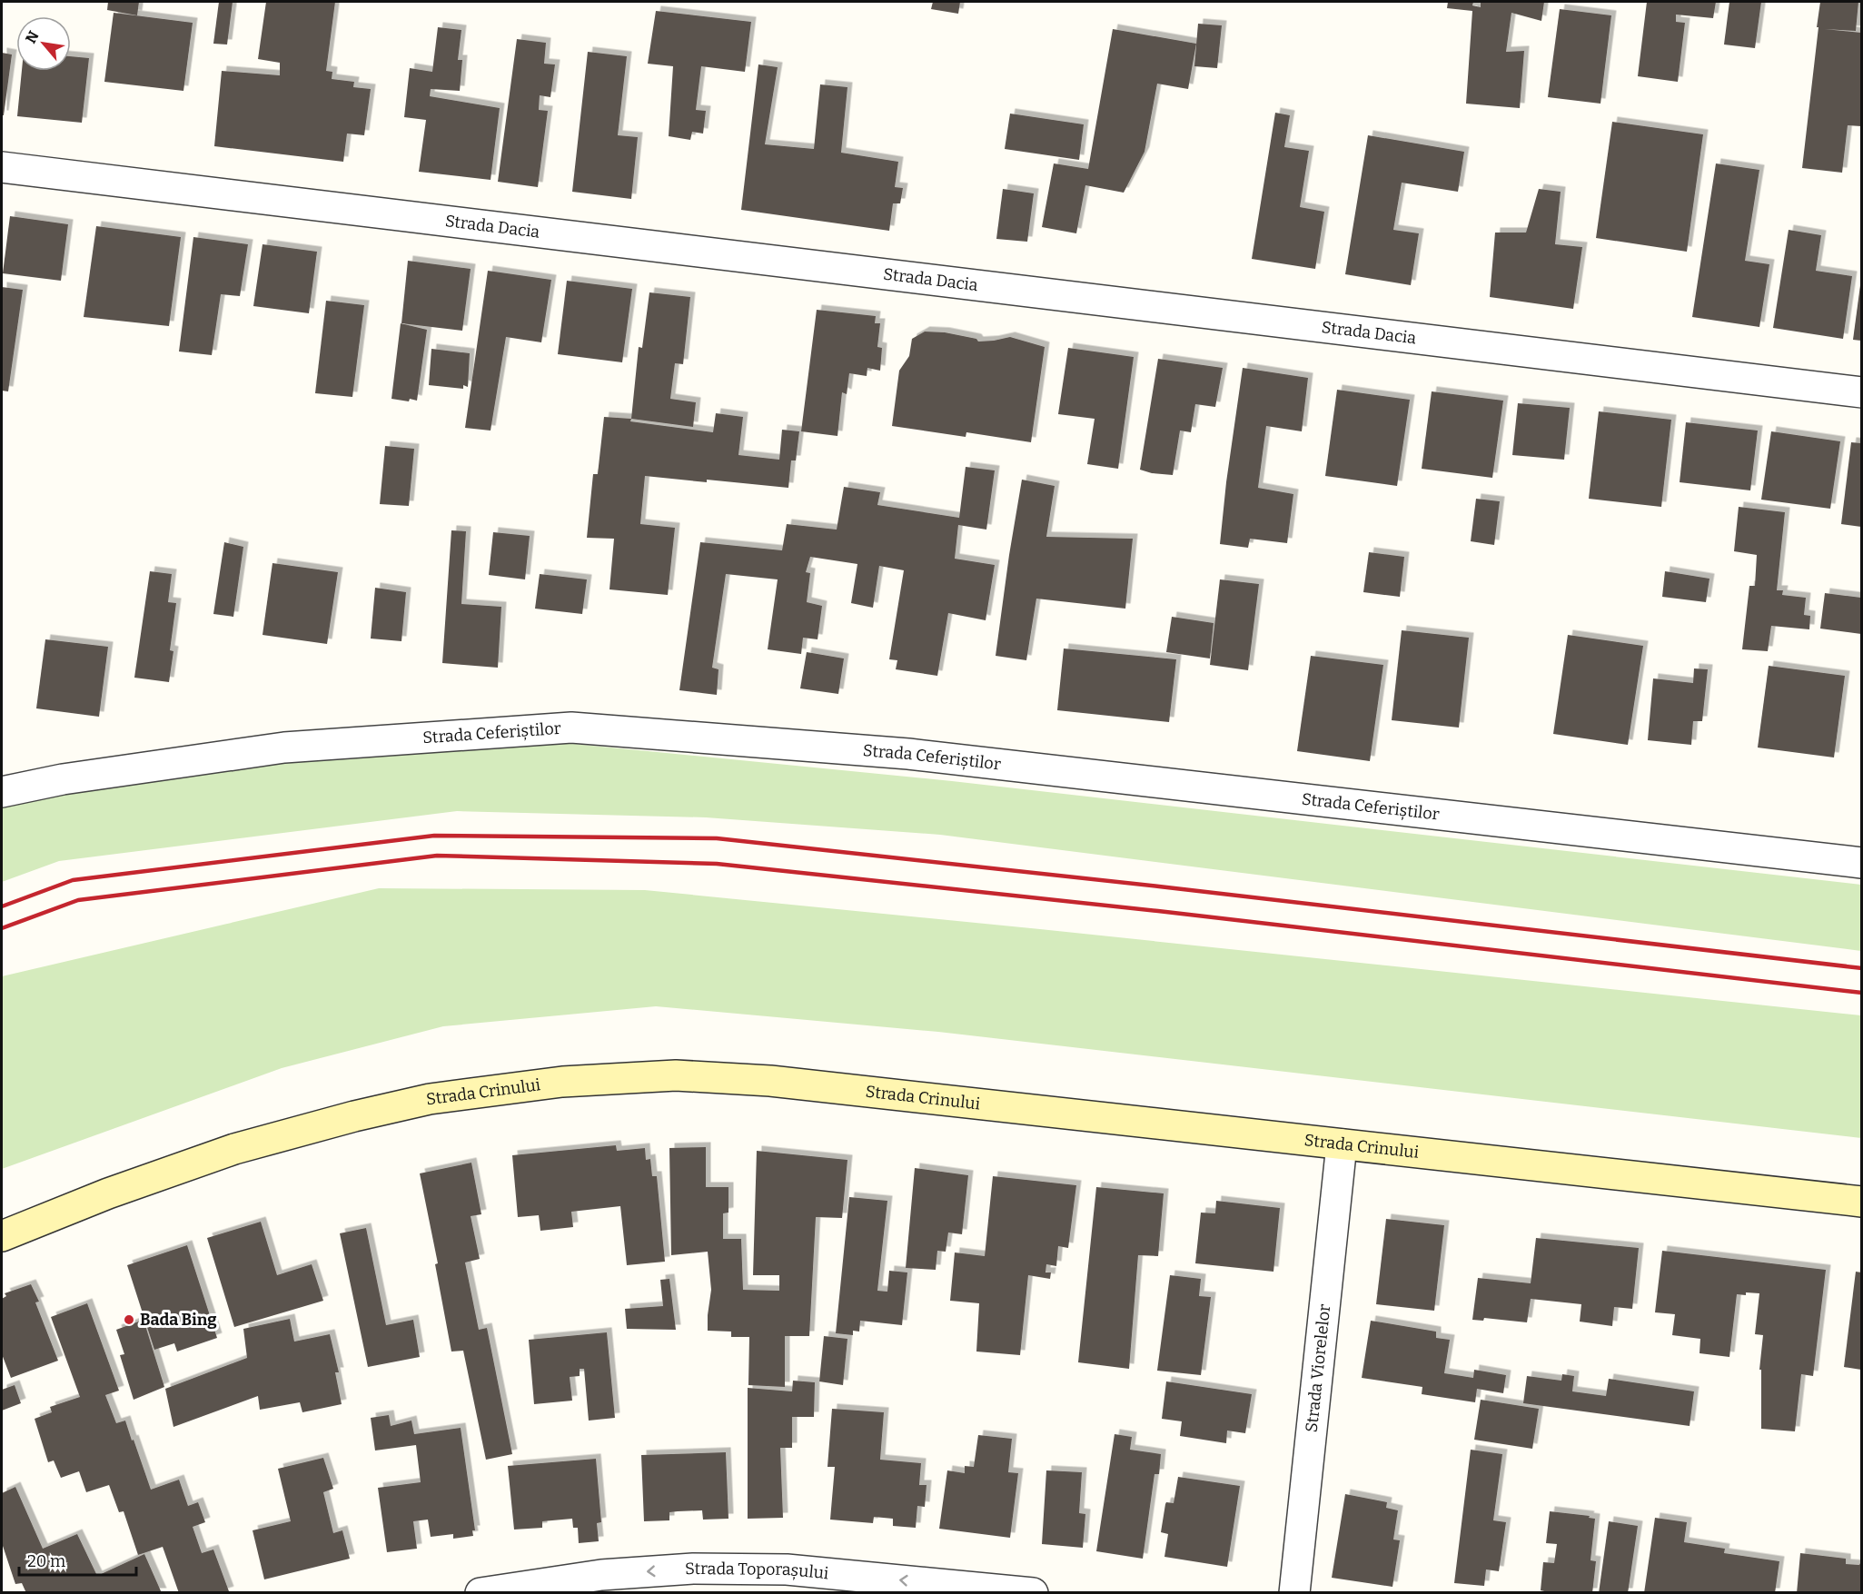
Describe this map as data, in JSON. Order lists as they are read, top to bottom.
{
  "streets": {
    "street": [
      "Strada Dacia",
      "Strada Ceferiștilor",
      "Strada Crinului",
      "Strada Viorelelor",
      "Strada Toporașului"
    ]
  },
  "crossings": [
    ["Strada Crinului", "Strada Viorelelor"]
  ],
  "one_way": ["Strada Toporașului"],
  "places": ["Bada Bing"],
  "scale_bar": "20 m",
  "north": "top left"
}
